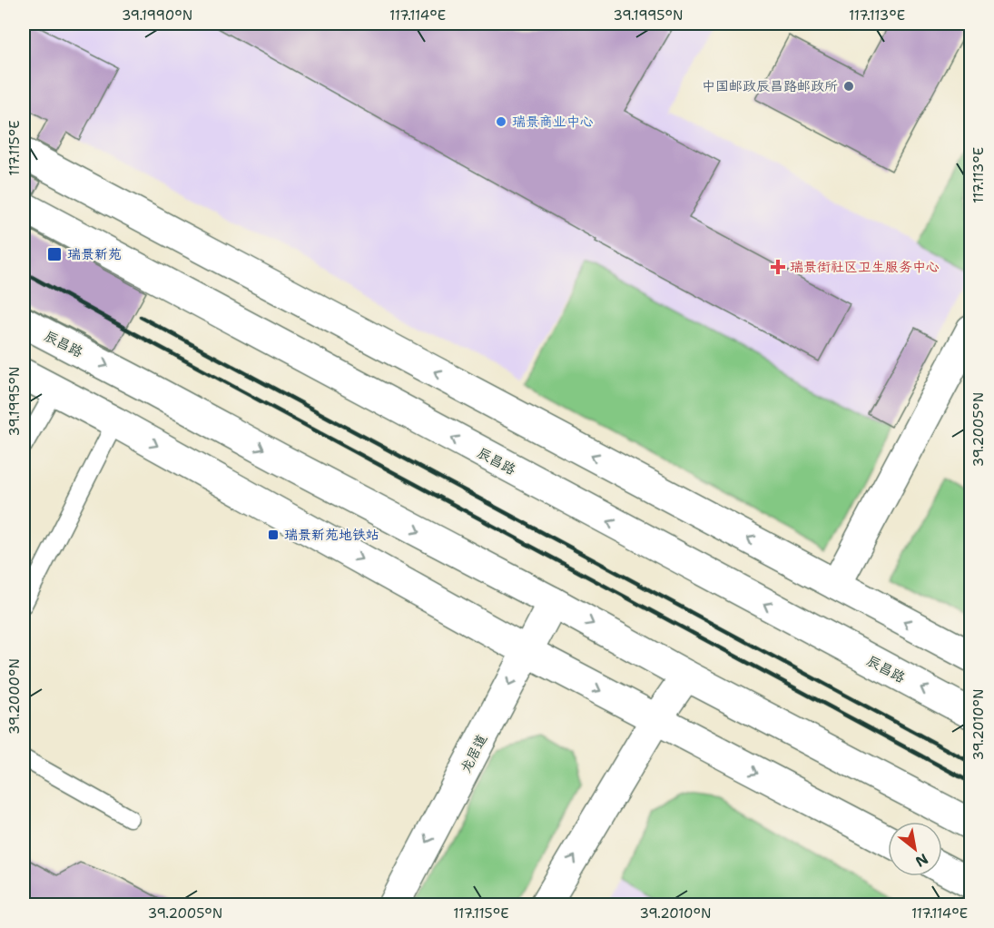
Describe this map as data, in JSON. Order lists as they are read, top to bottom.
{
  "streets": {
    "main road": ["辰昌路", "龙居道"]
  },
  "crossings": [
    ["辰昌路", "龙居道"]
  ],
  "places": {
    "other": ["中国邮政辰昌路邮政所", "瑞景商业中心"],
    "transit": ["瑞景新苑", "瑞景新苑地铁站"],
    "health": ["瑞景街社区卫生服务中心"]
  },
  "north": "bottom right",
  "coordinates": [
    "39.1990°N",
    "117.114°E",
    "39.1995°N",
    "117.113°E",
    "117.115°E",
    "39.2005°N",
    "39.2000°N",
    "39.2010°N"
  ]
}
